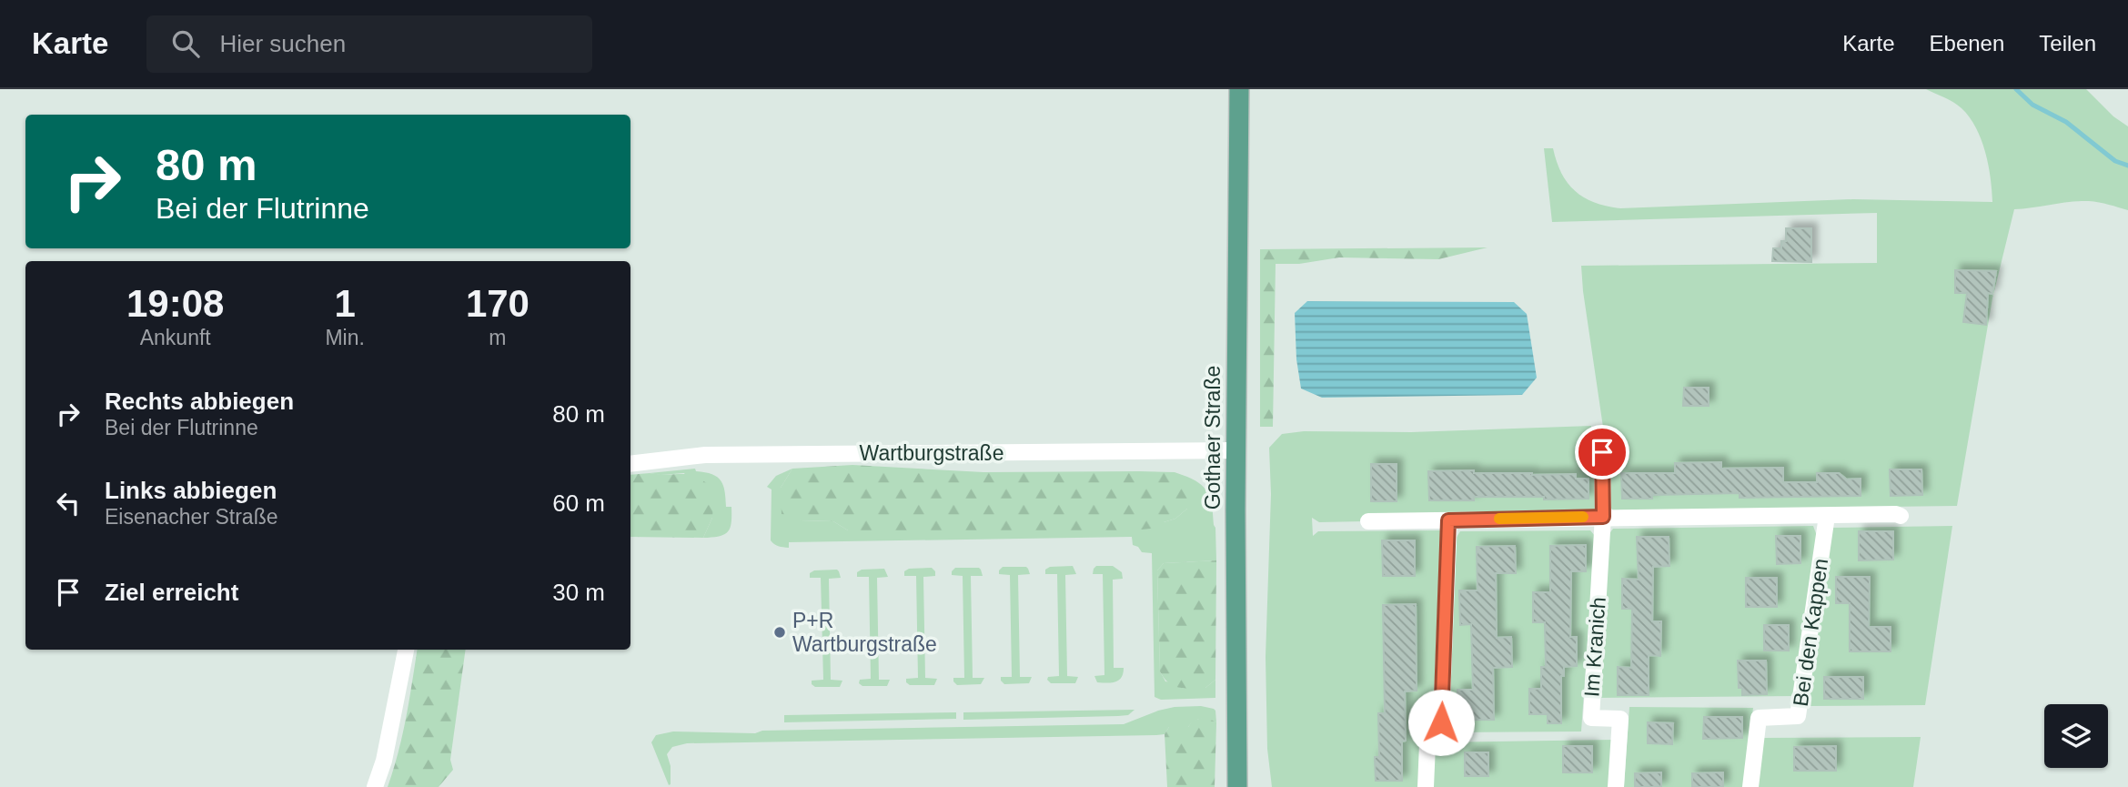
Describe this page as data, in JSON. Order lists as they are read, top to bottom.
{
  "streets": {
    "main road": ["Gothaer Straße"],
    "street": ["Wartburgstraße", "Bei den Kappen", "Im Kranich"]
  },
  "crossings": [
    ["Gothaer Straße", "Wartburgstraße"]
  ],
  "places": ["P+R Wartburgstraße"],
  "page": {
    "header": "Karte",
    "search": "Hier suchen",
    "nav": ["Karte", "Ebenen", "Teilen"],
    "turn": ["80 m", "Bei der Flutrinne"],
    "eta": [
      "19:08",
      "Ankunft",
      "1",
      "Min.",
      "170",
      "m"
    ],
    "list": [
      {
        "name": "Rechts abbiegen",
        "note": "Bei der Flutrinne",
        "value": "80 m"
      },
      {
        "name": "Links abbiegen",
        "note": "Eisenacher Straße",
        "value": "60 m"
      },
      {
        "name": "Ziel erreicht",
        "value": "30 m"
      }
    ]
  }
}
